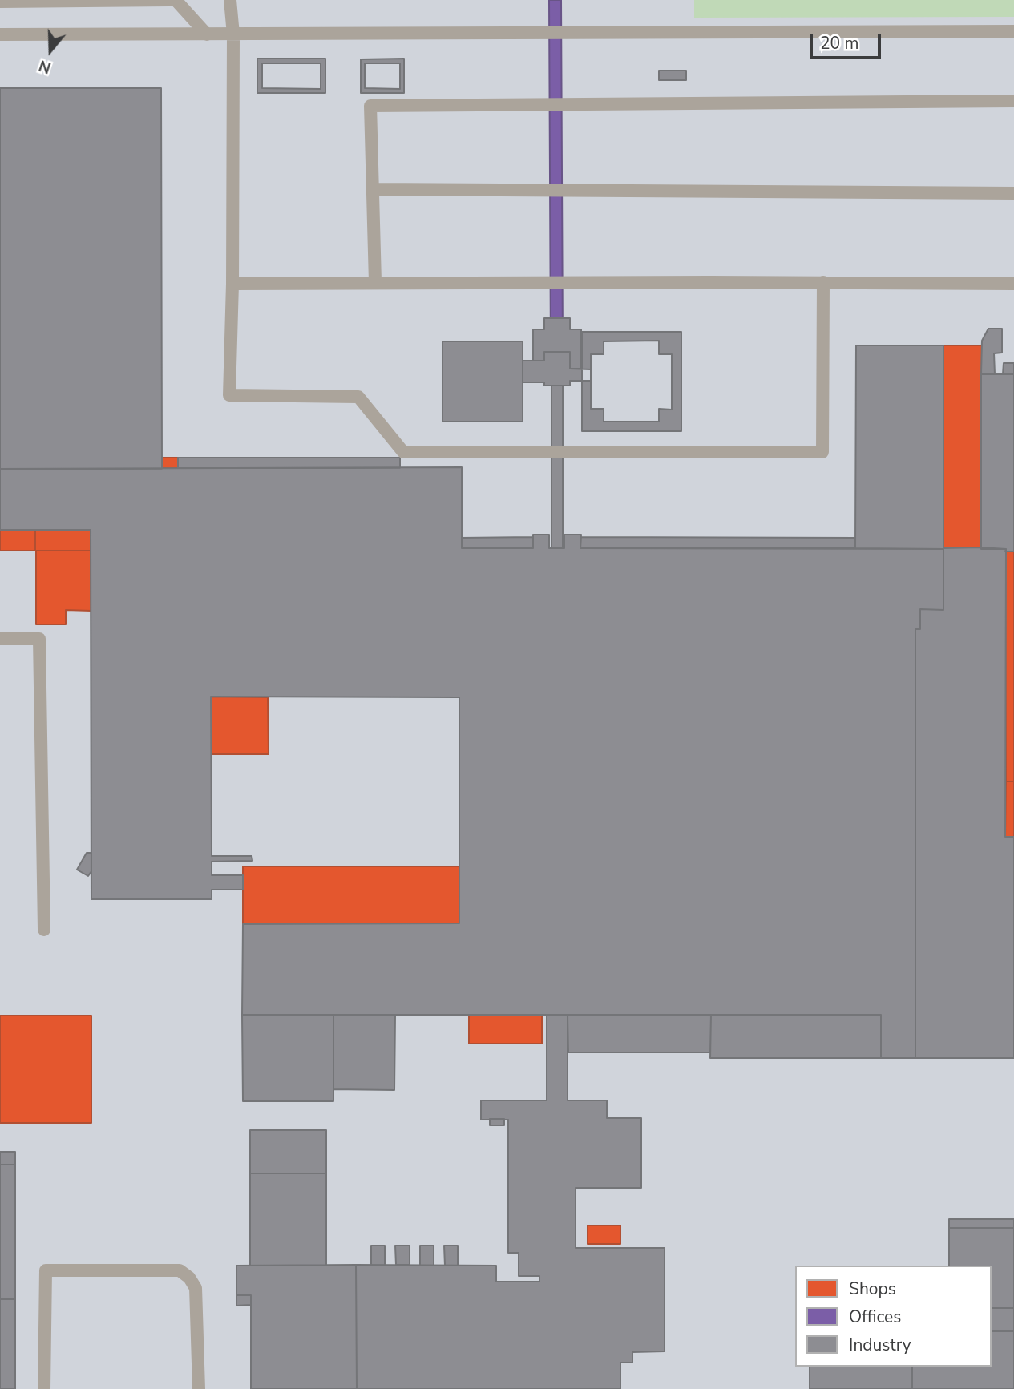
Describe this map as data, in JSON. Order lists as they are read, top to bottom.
{
  "legend": ["Shops", "Offices", "Industry"],
  "scale_bar": "20 m",
  "north": "bottom"
}
